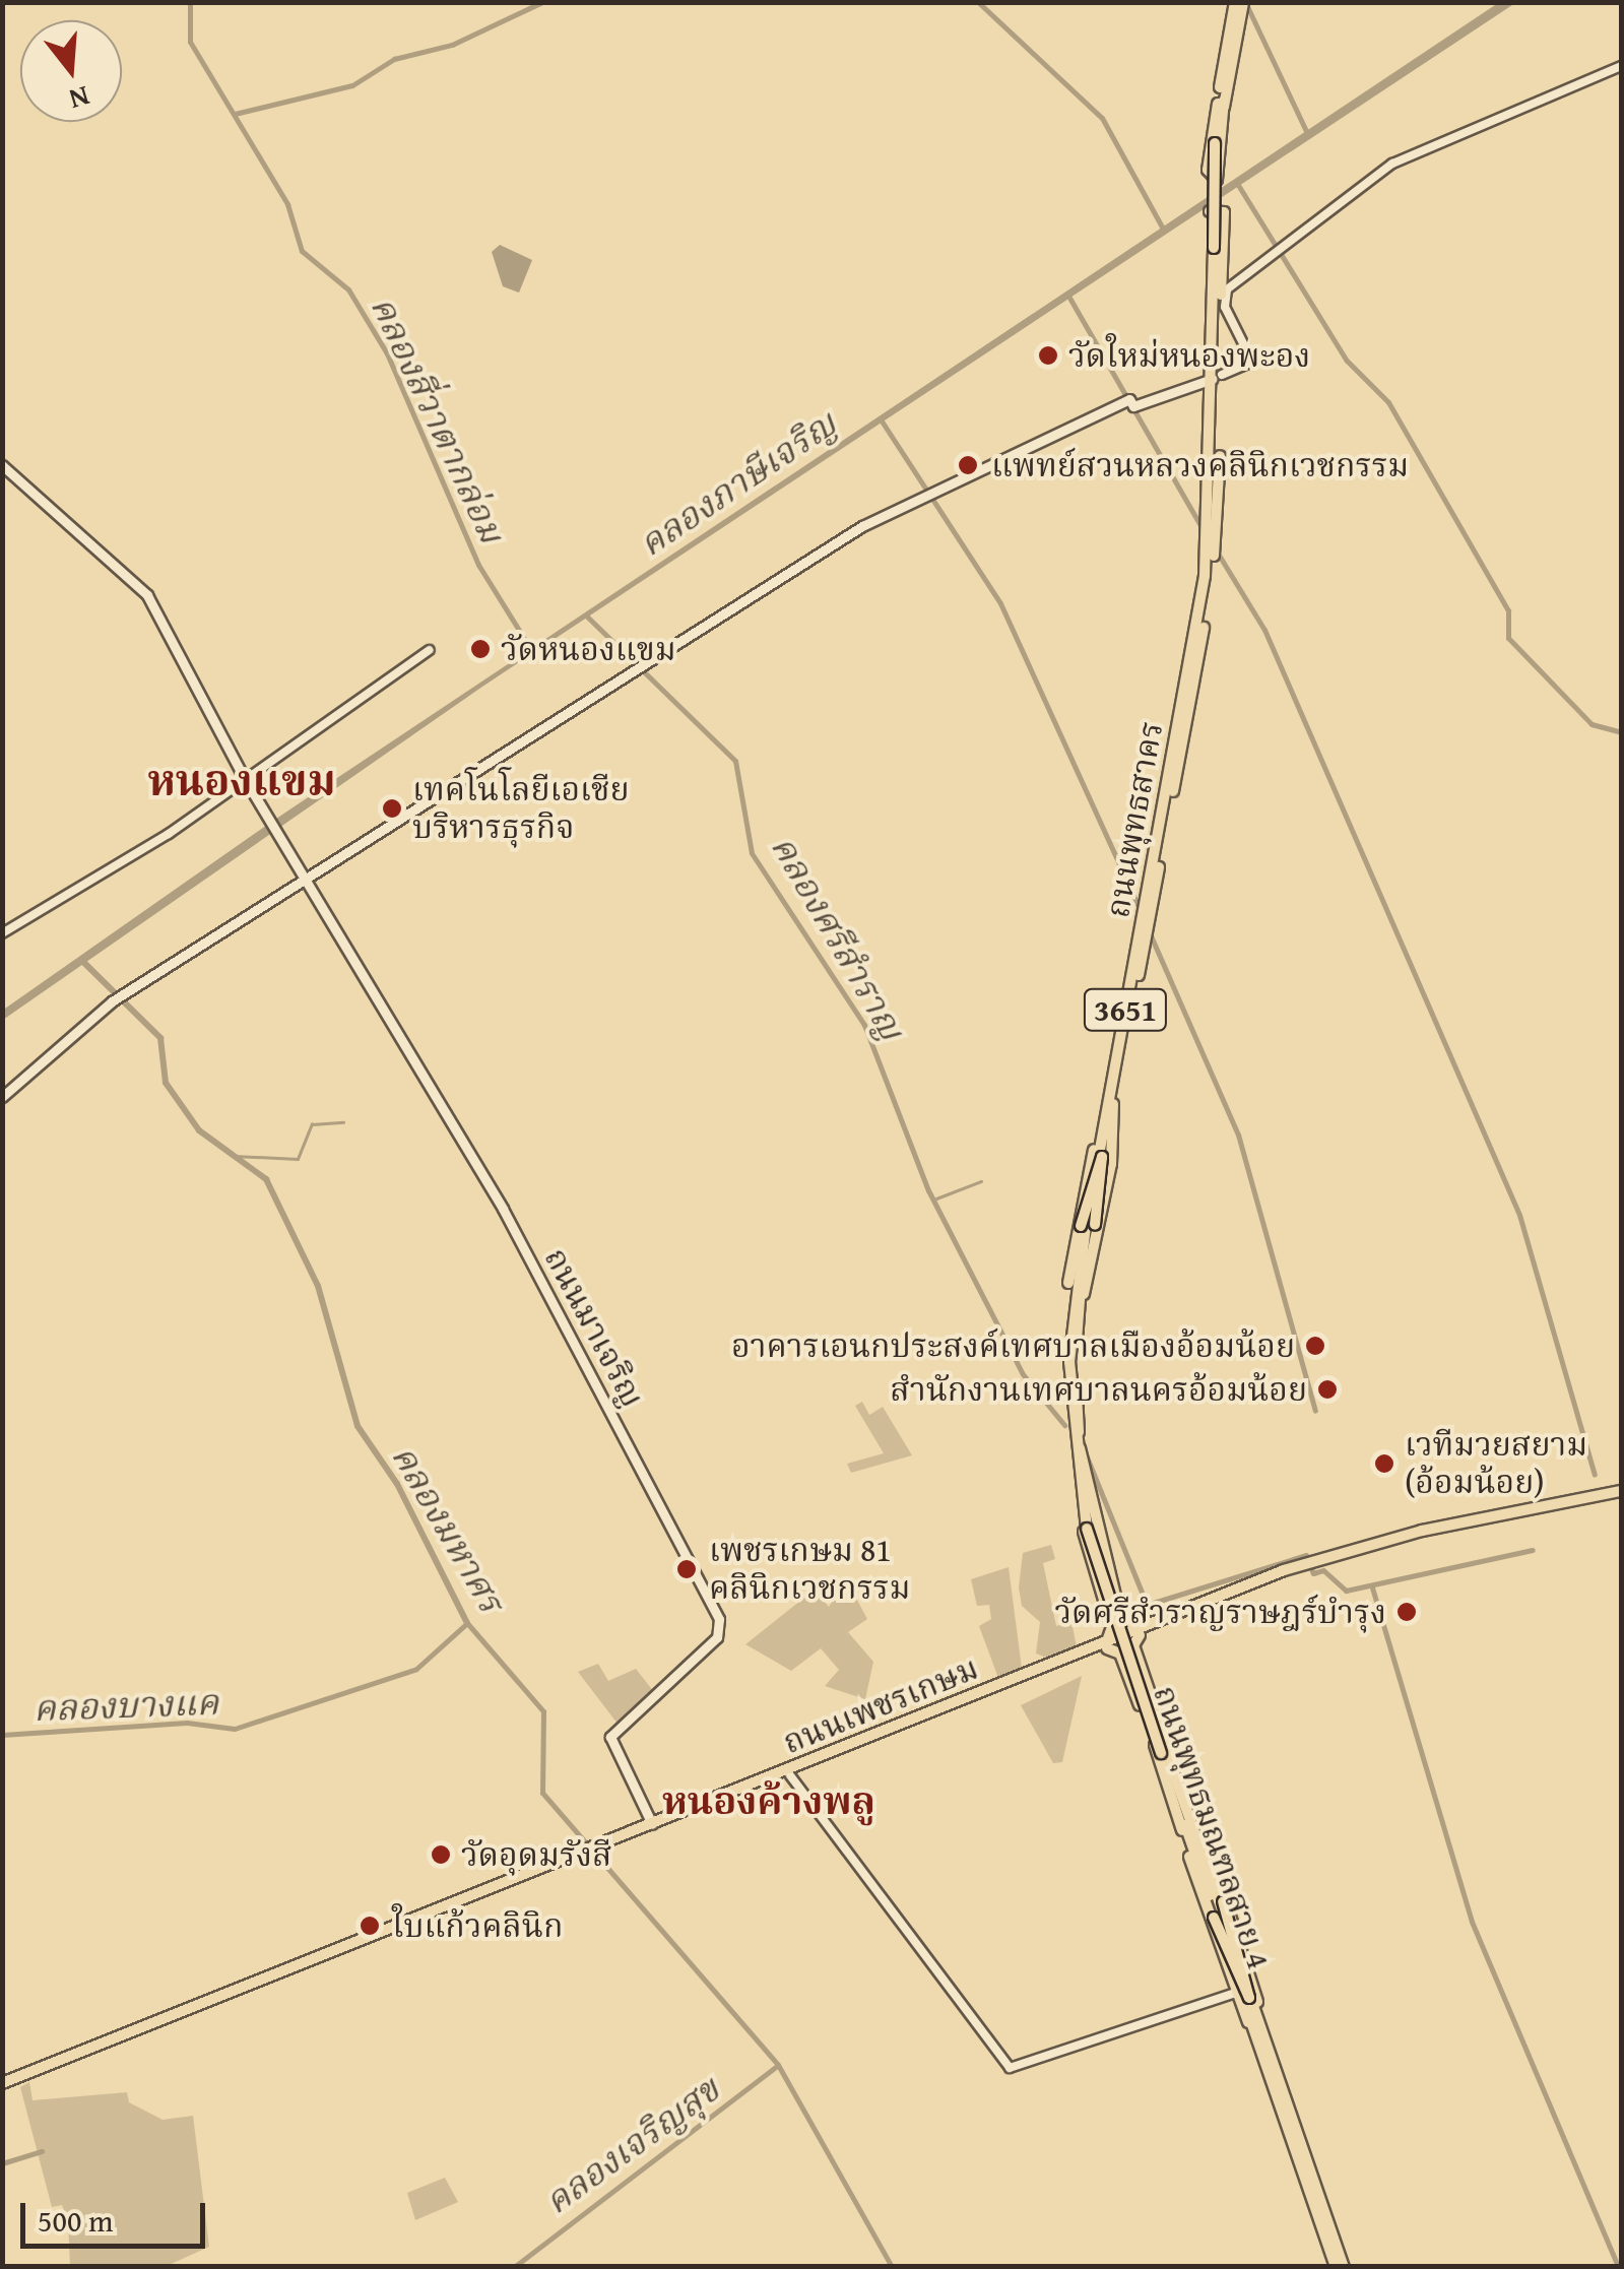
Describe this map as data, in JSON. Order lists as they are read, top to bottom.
{
  "streets": {
    "main road": [
      "ถนนพุทธสาคร",
      "3651",
      "ถนนมาเจริญ",
      "ถนนเพชรเกษม",
      "ถนนพุทธมณฑลสาย 4"
    ]
  },
  "crossings": [
    ["ถนนพุทธสาคร", "ถนนพุทธมณฑลสาย 4"],
    ["ถนนมาเจริญ", "ถนนเพชรเกษม"],
    ["ถนนเพชรเกษม", "ถนนพุทธมณฑลสาย 4"]
  ],
  "districts": ["หนองแขม", "หนองค้างพลู"],
  "water": [
    "คลองสี่วาตากล่อม",
    "คลองภาษีเจริญ",
    "คลองศรีสำราญ",
    "คลองมหาศร",
    "คลองบางแค",
    "คลองเจริญสุข"
  ],
  "places": [
    "วัดใหม่หนองพะอง",
    "แพทย์สวนหลวงคลินิกเวชกรรม",
    "วัดหนองแขม",
    "เทคโนโลยีเอเชีย บริหารธุรกิจ",
    "อาคารเอนกประสงค์เทศบาลเมืองอ้อมน้อย",
    "สำนักงานเทศบาลนครอ้อมน้อย",
    "เวทีมวยสยาม (อ้อมน้อย)",
    "เพชรเกษม 81 คลินิกเวชกรรม",
    "วัดศรีสําราญราษฎร์บํารุง",
    "วัดอุดมรังสี",
    "ใบแก้วคลินิก"
  ],
  "scale_bar": "500 m",
  "north": "bottom"
}
